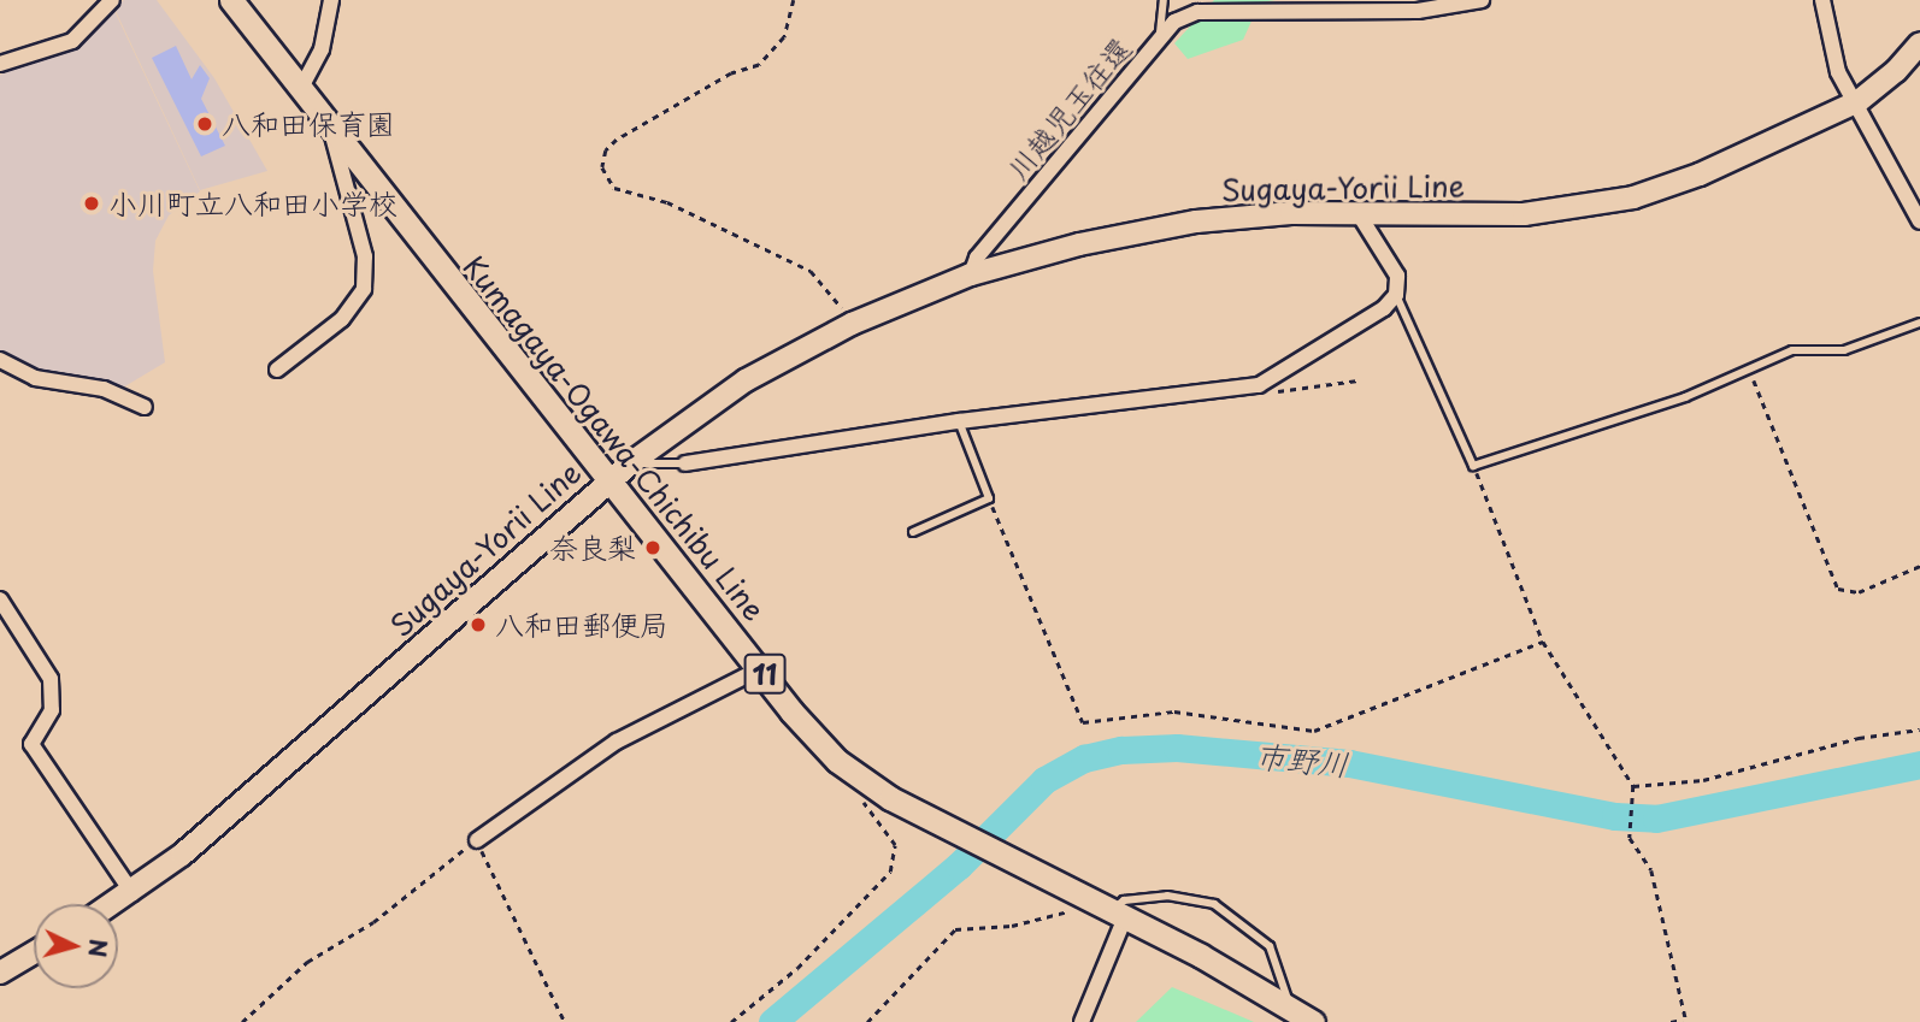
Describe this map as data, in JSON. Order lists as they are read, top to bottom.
{
  "streets": {
    "main road": ["Sugaya-Yorii Line", "Kumagaya-Ogawa-Chichibu Line", "11"],
    "street": ["川越児玉往還"]
  },
  "crossings": [
    ["川越児玉往還", "Sugaya-Yorii Line"],
    ["Sugaya-Yorii Line", "Kumagaya-Ogawa-Chichibu Line"]
  ],
  "water": ["市野川"],
  "places": [
    "八和田保育園",
    "小川町立八和田小学校",
    "奈良梨",
    "八和田郵便局"
  ],
  "north": "right"
}
